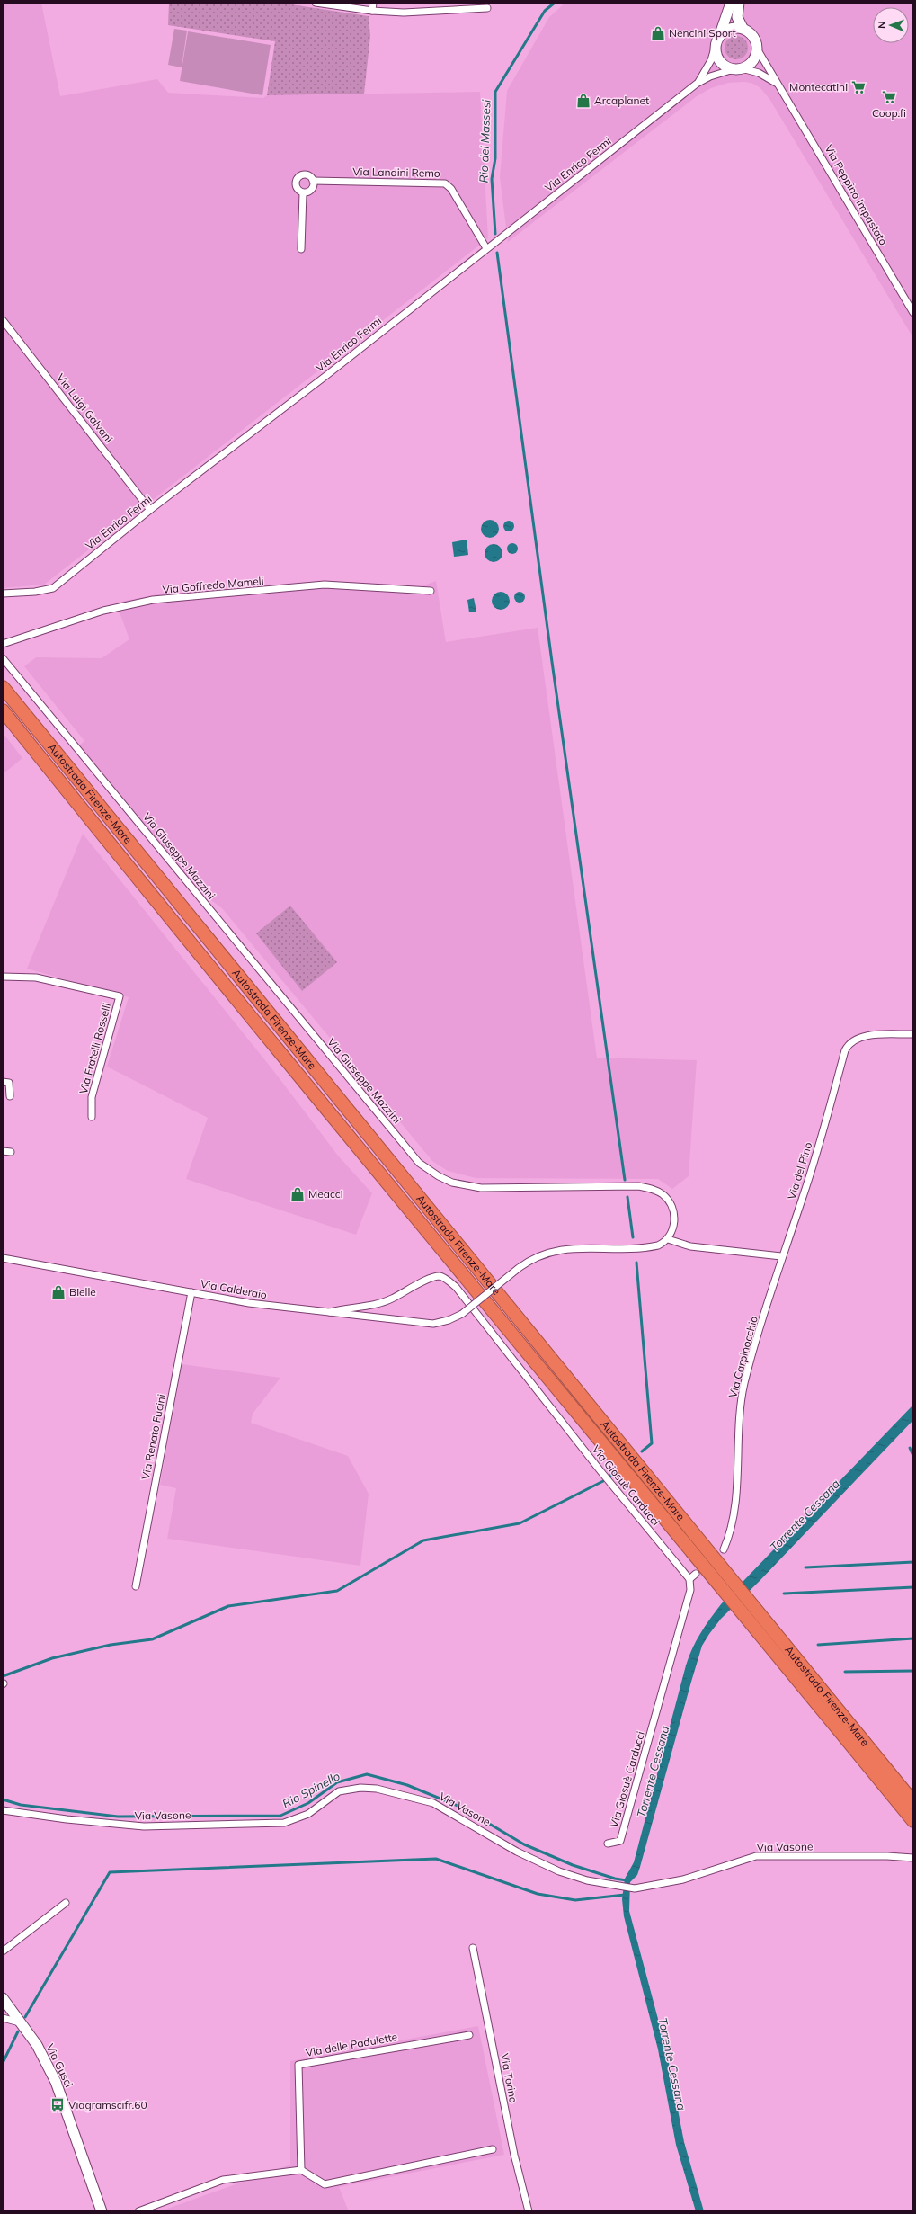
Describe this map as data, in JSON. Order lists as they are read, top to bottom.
{
  "streets": {
    "highway": ["Autostrada Firenze-Mare"],
    "street": [
      "Via Enrico Fermi",
      "Via Landini Remo",
      "Via Peppino Impastato",
      "Via Luigi Galvani",
      "Via Goffredo Mameli",
      "Via Giuseppe Mazzini",
      "Via Fratelli Rosselli",
      "Via del Pino",
      "Via Calderaio",
      "Via Carpinocchio",
      "Via Renato Fucini",
      "Via Giosuè Carducci",
      "Via Vasone",
      "Via delle Padulette",
      "Via Gusci",
      "Via Torino"
    ]
  },
  "crossings": [
    ["Via Enrico Fermi", "Via Landini Remo"],
    ["Via Enrico Fermi", "Via Luigi Galvani"],
    ["Via Giuseppe Mazzini", "Via Calderaio"],
    ["Via del Pino", "Via Carpinocchio"],
    ["Via Calderaio", "Via Renato Fucini"],
    ["Via Calderaio", "Via Giosuè Carducci"]
  ],
  "water": ["Rio dei Massesi", "Torrente Cessana", "Rio Spinello"],
  "places": {
    "shop": [
      "Nencini Sport",
      "Arcaplanet",
      "Meacci",
      "Bielle"
    ],
    "supermarket": ["Montecatini", "Coop.fi"],
    "bus stop": ["Viagramscifr.60"]
  },
  "north": "left"
}
